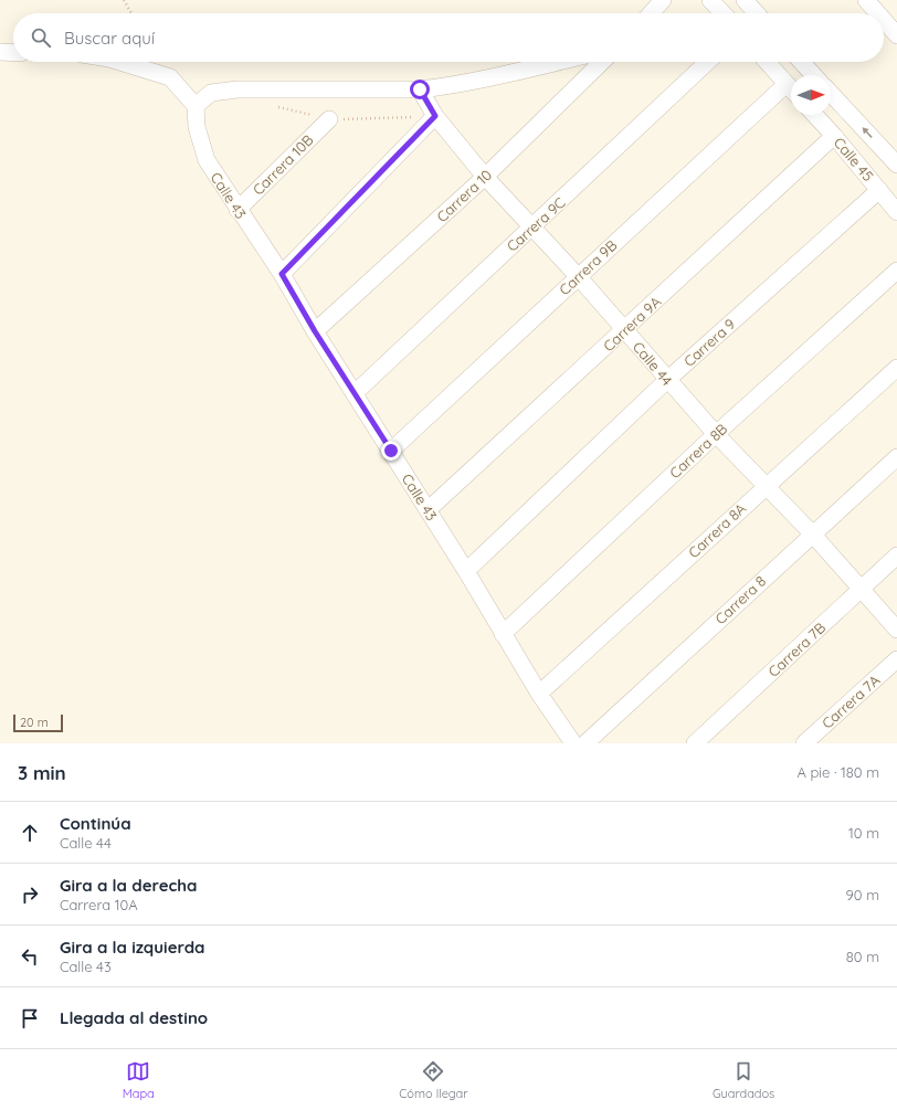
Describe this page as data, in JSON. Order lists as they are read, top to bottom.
{
  "streets": {
    "street": [
      "Calle 45",
      "Carrera 10B",
      "Calle 43",
      "Carrera 10",
      "Carrera 9C",
      "Carrera 9B",
      "Carrera 9A",
      "Carrera 9",
      "Calle 44",
      "Carrera 8B",
      "Carrera 8A",
      "Carrera 8",
      "Carrera 7B",
      "Carrera 7A"
    ]
  },
  "crossings": [
    ["Calle 45", "Carrera 9A"],
    ["Calle 45", "Carrera 9"],
    ["Carrera 10B", "Calle 43"],
    ["Calle 43", "Carrera 10"],
    ["Calle 43", "Carrera 9C"],
    ["Calle 43", "Carrera 9B"],
    ["Calle 43", "Carrera 9A"],
    ["Calle 43", "Carrera 9"],
    ["Calle 43", "Carrera 8B"],
    ["Calle 43", "Carrera 8A"],
    ["Carrera 10", "Calle 44"],
    ["Carrera 9C", "Calle 44"],
    ["Carrera 9B", "Calle 44"],
    ["Carrera 9A", "Calle 44"],
    ["Carrera 9", "Calle 44"],
    ["Calle 44", "Carrera 8B"],
    ["Calle 44", "Carrera 8A"],
    ["Calle 44", "Carrera 8"],
    ["Calle 44", "Carrera 7B"]
  ],
  "scale_bar": "20 m",
  "north": "right",
  "page": {
    "search": "Buscar aquí",
    "scale": "20 m",
    "heading": ["3 min", "A pie · 180 m"],
    "list": [
      ["Continúa", "Calle 44", "10 m"],
      ["Gira a la derecha", "Carrera 10A", "90 m"],
      ["Gira a la izquierda", "Calle 43", "80 m"],
      "Llegada al destino"
    ],
    "nav": ["Mapa", "Cómo llegar", "Guardados"]
  }
}
